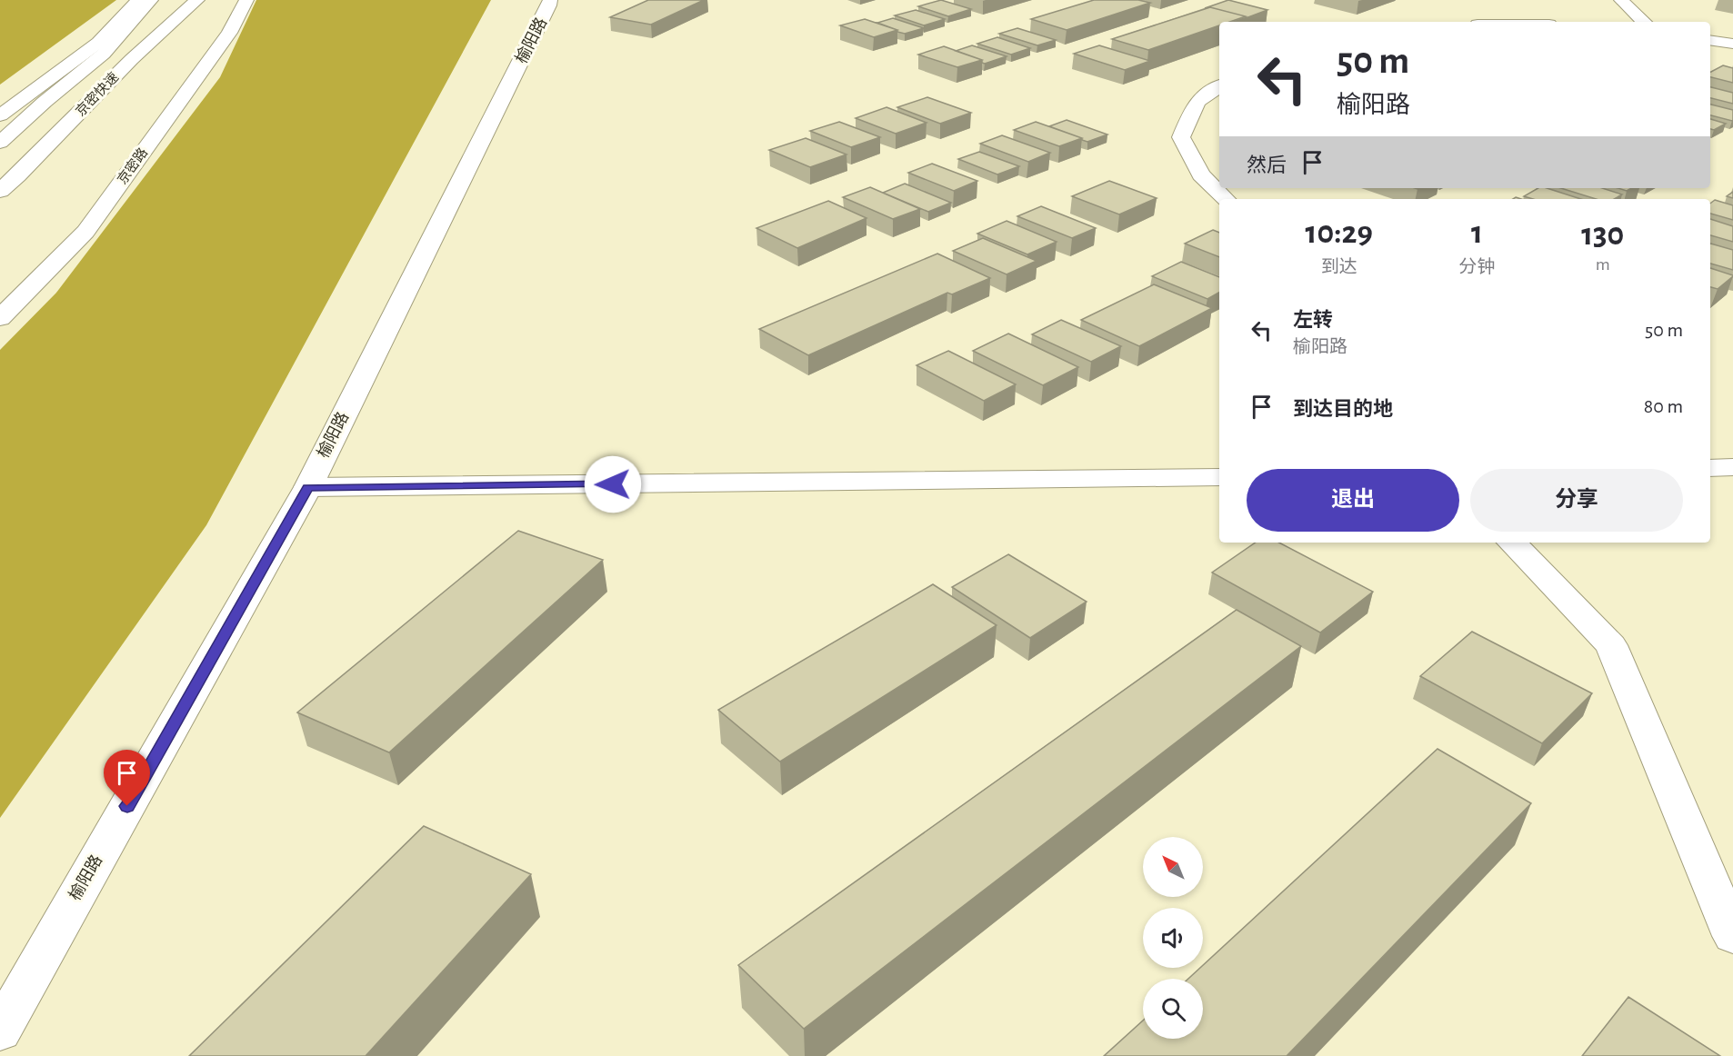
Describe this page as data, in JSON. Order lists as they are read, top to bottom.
{
  "streets": {
    "main road": ["榆阳路", "京密快速", "京密路"]
  },
  "north": "top left",
  "page": {
    "turn": ["50 m", "榆阳路"],
    "then": "然后",
    "eta": [
      "10:29",
      "到达",
      "1",
      "分钟",
      "130",
      "m"
    ],
    "list": [
      {
        "name": "左转",
        "note": "榆阳路",
        "value": "50 m"
      },
      {
        "name": "到达目的地",
        "value": "80 m"
      }
    ],
    "buttons": ["退出", "分享"]
  }
}
